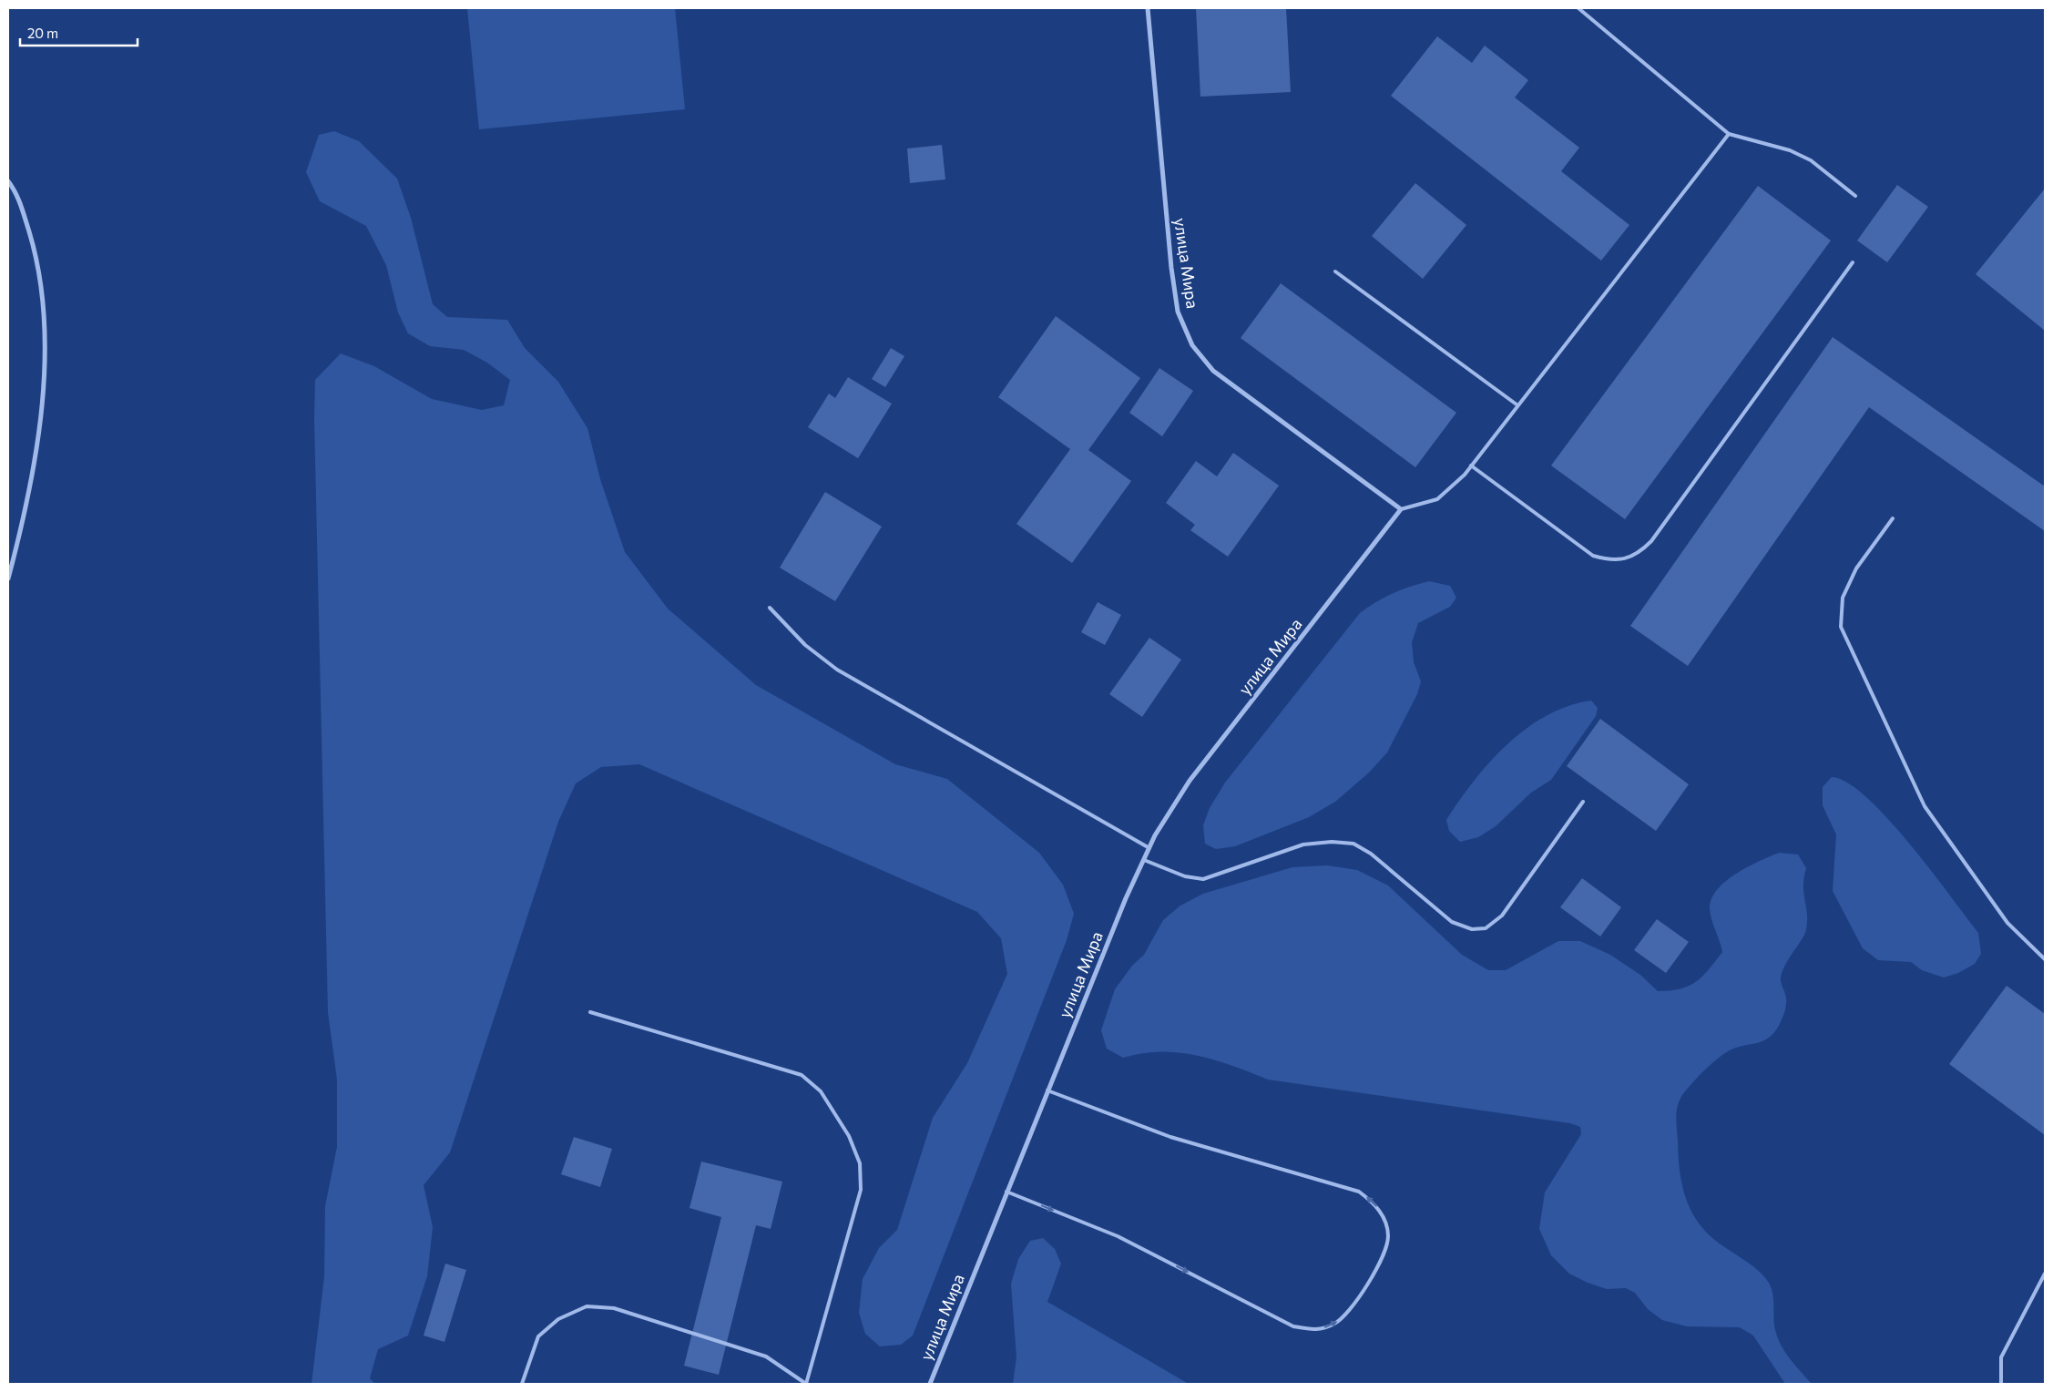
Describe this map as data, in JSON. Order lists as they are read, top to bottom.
{
  "streets": {
    "street": ["улица Мира"]
  },
  "scale_bar": "20 m"
}
